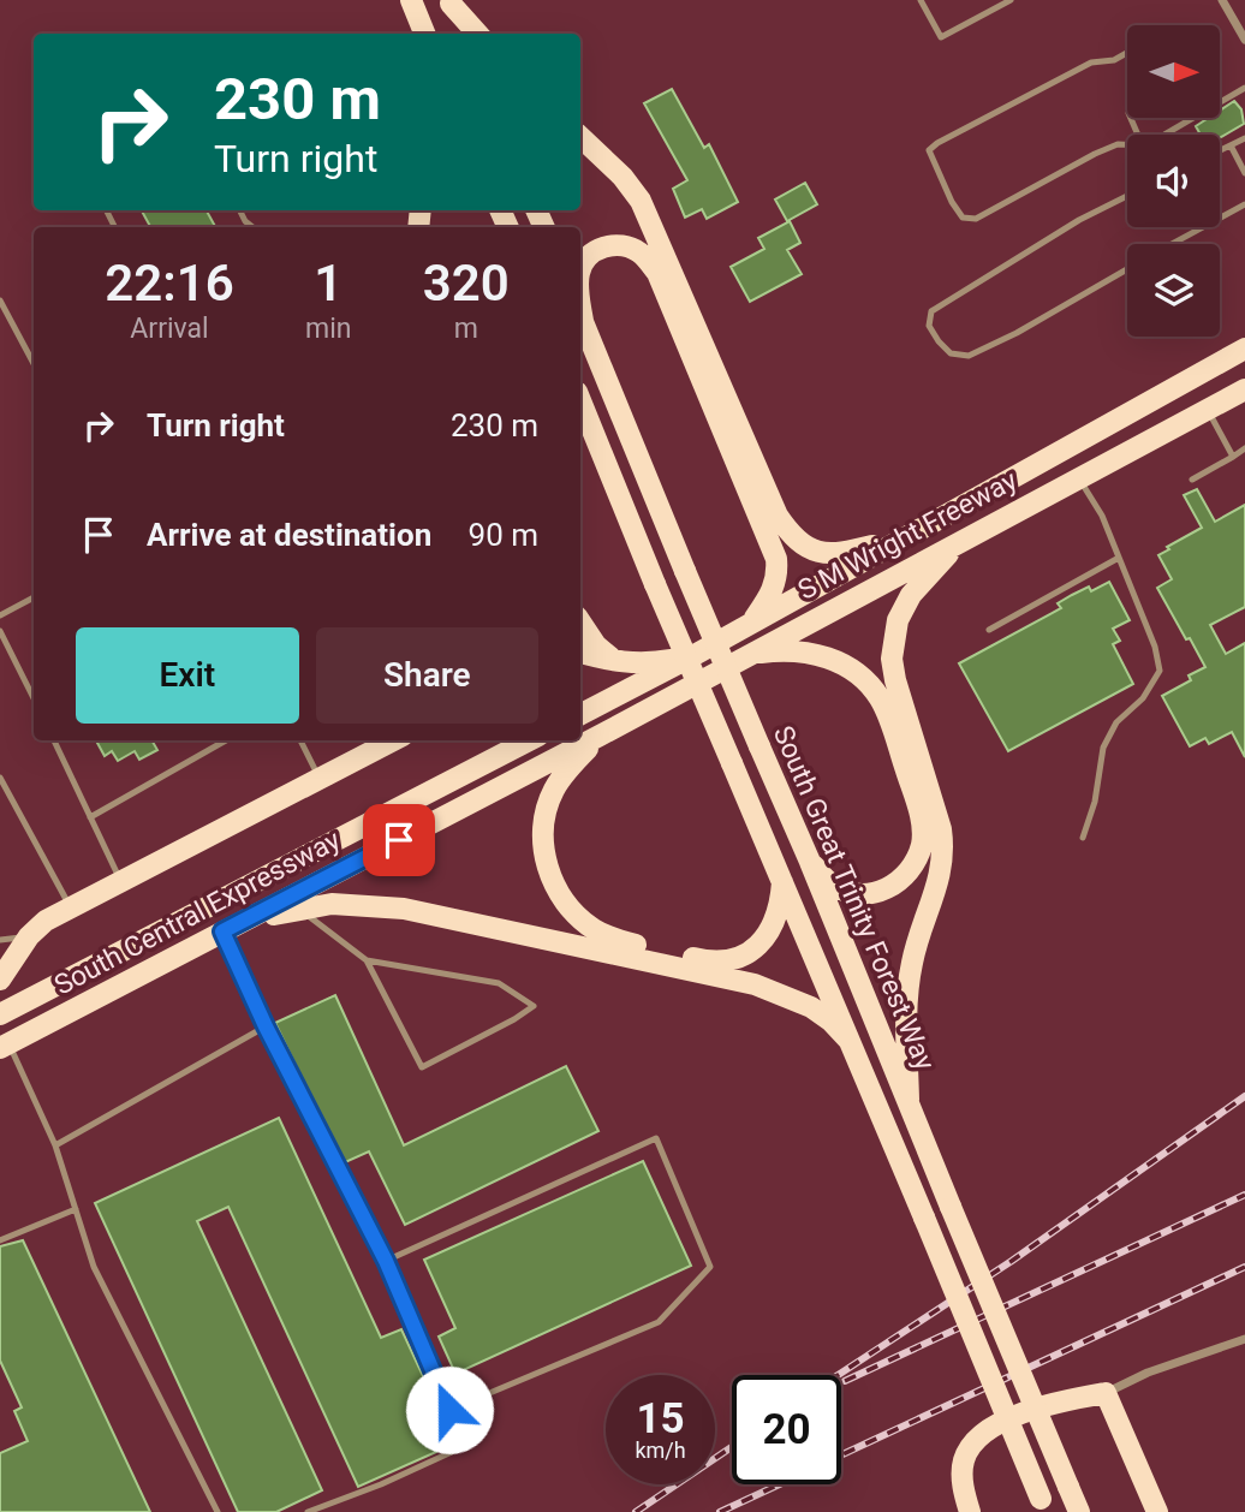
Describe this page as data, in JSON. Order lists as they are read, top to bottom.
{
  "streets": {
    "main road": ["S M Wright Freeway", "South Great Trinity Forest Way", "South Central Expressway"]
  },
  "crossings": [
    ["S M Wright Freeway", "South Great Trinity Forest Way"],
    ["S M Wright Freeway", "South Central Expressway"]
  ],
  "north": "right",
  "page": {
    "turn": ["230 m", "Turn right"],
    "eta": [
      "22:16",
      "Arrival",
      "1",
      "min",
      "320",
      "m"
    ],
    "list": [
      {
        "name": "Turn right",
        "value": "230 m"
      },
      {
        "name": "Arrive at destination",
        "value": "90 m"
      }
    ],
    "buttons": ["Exit", "Share"],
    "speed": "15 km/h",
    "limit": "20"
  }
}
